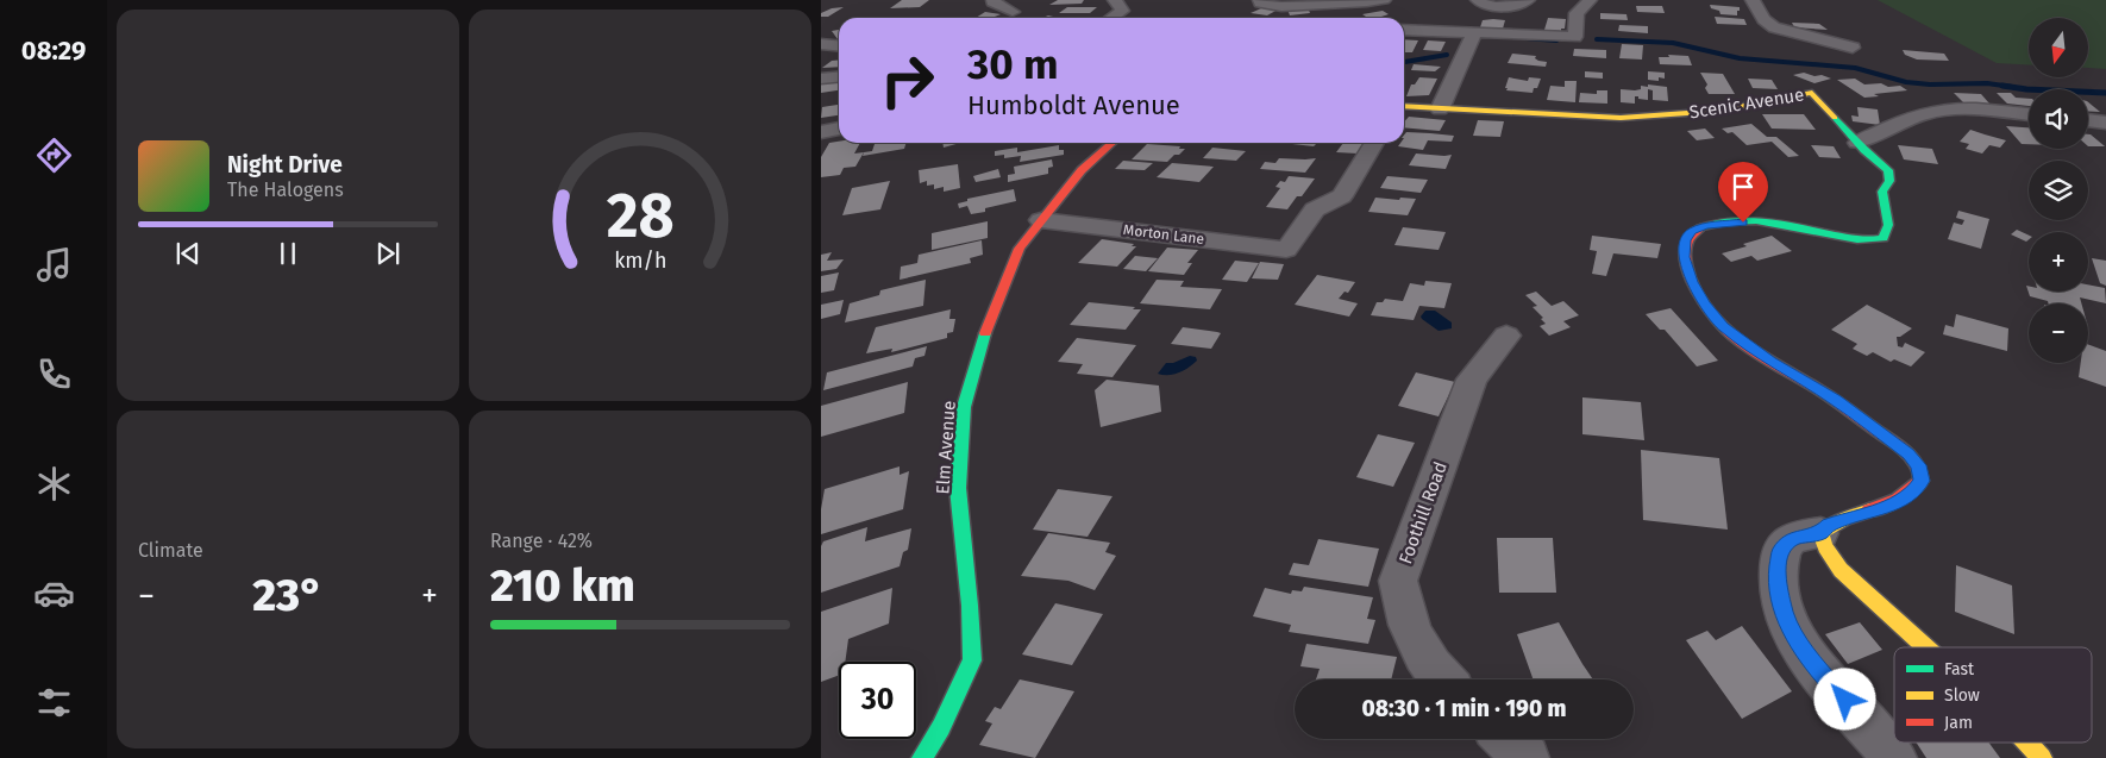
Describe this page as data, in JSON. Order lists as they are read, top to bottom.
{
  "streets": {
    "street": [
      "Scenic Avenue",
      "Morton Lane",
      "Elm Avenue",
      "Foothill Road"
    ]
  },
  "crossings": [
    ["Morton Lane", "Elm Avenue"]
  ],
  "legend": ["Fast", "Slow", "Jam"],
  "north": "bottom",
  "page": {
    "tabs": "08:29",
    "map_buttons": ["+", "−"],
    "turn": ["30 m", "Humboldt Avenue"],
    "song": ["Night Drive", "The Halogens"],
    "tile": [
      "Climate",
      ["Range · 42%", "210 km"]
    ],
    "heat": ["−", "23°", "+"],
    "limit": "30",
    "trip": "08:30 · 1 min · 190 m",
    "gauge": ["28", "km/h"]
  }
}
